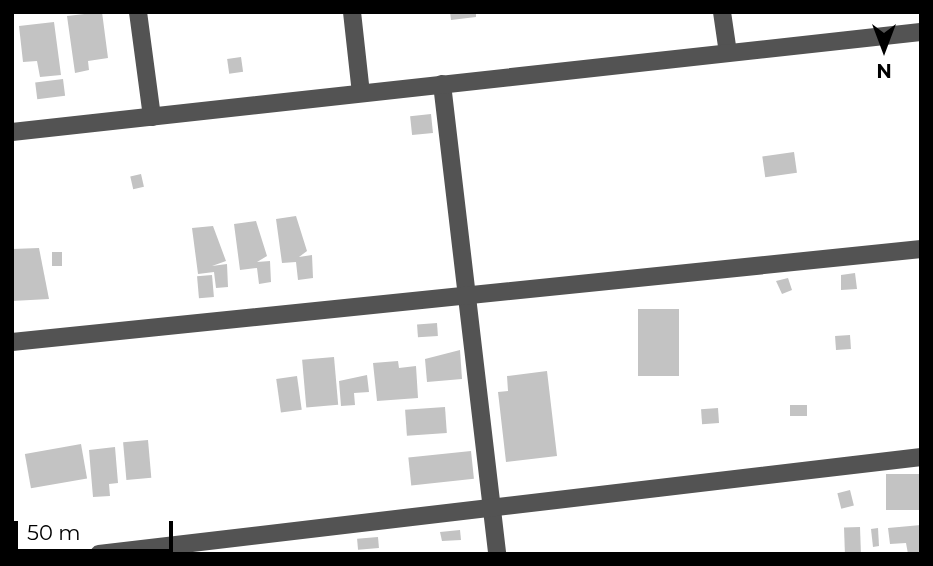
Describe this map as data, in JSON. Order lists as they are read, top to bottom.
{
  "scale_bar": "50 m",
  "north": "bottom"
}
